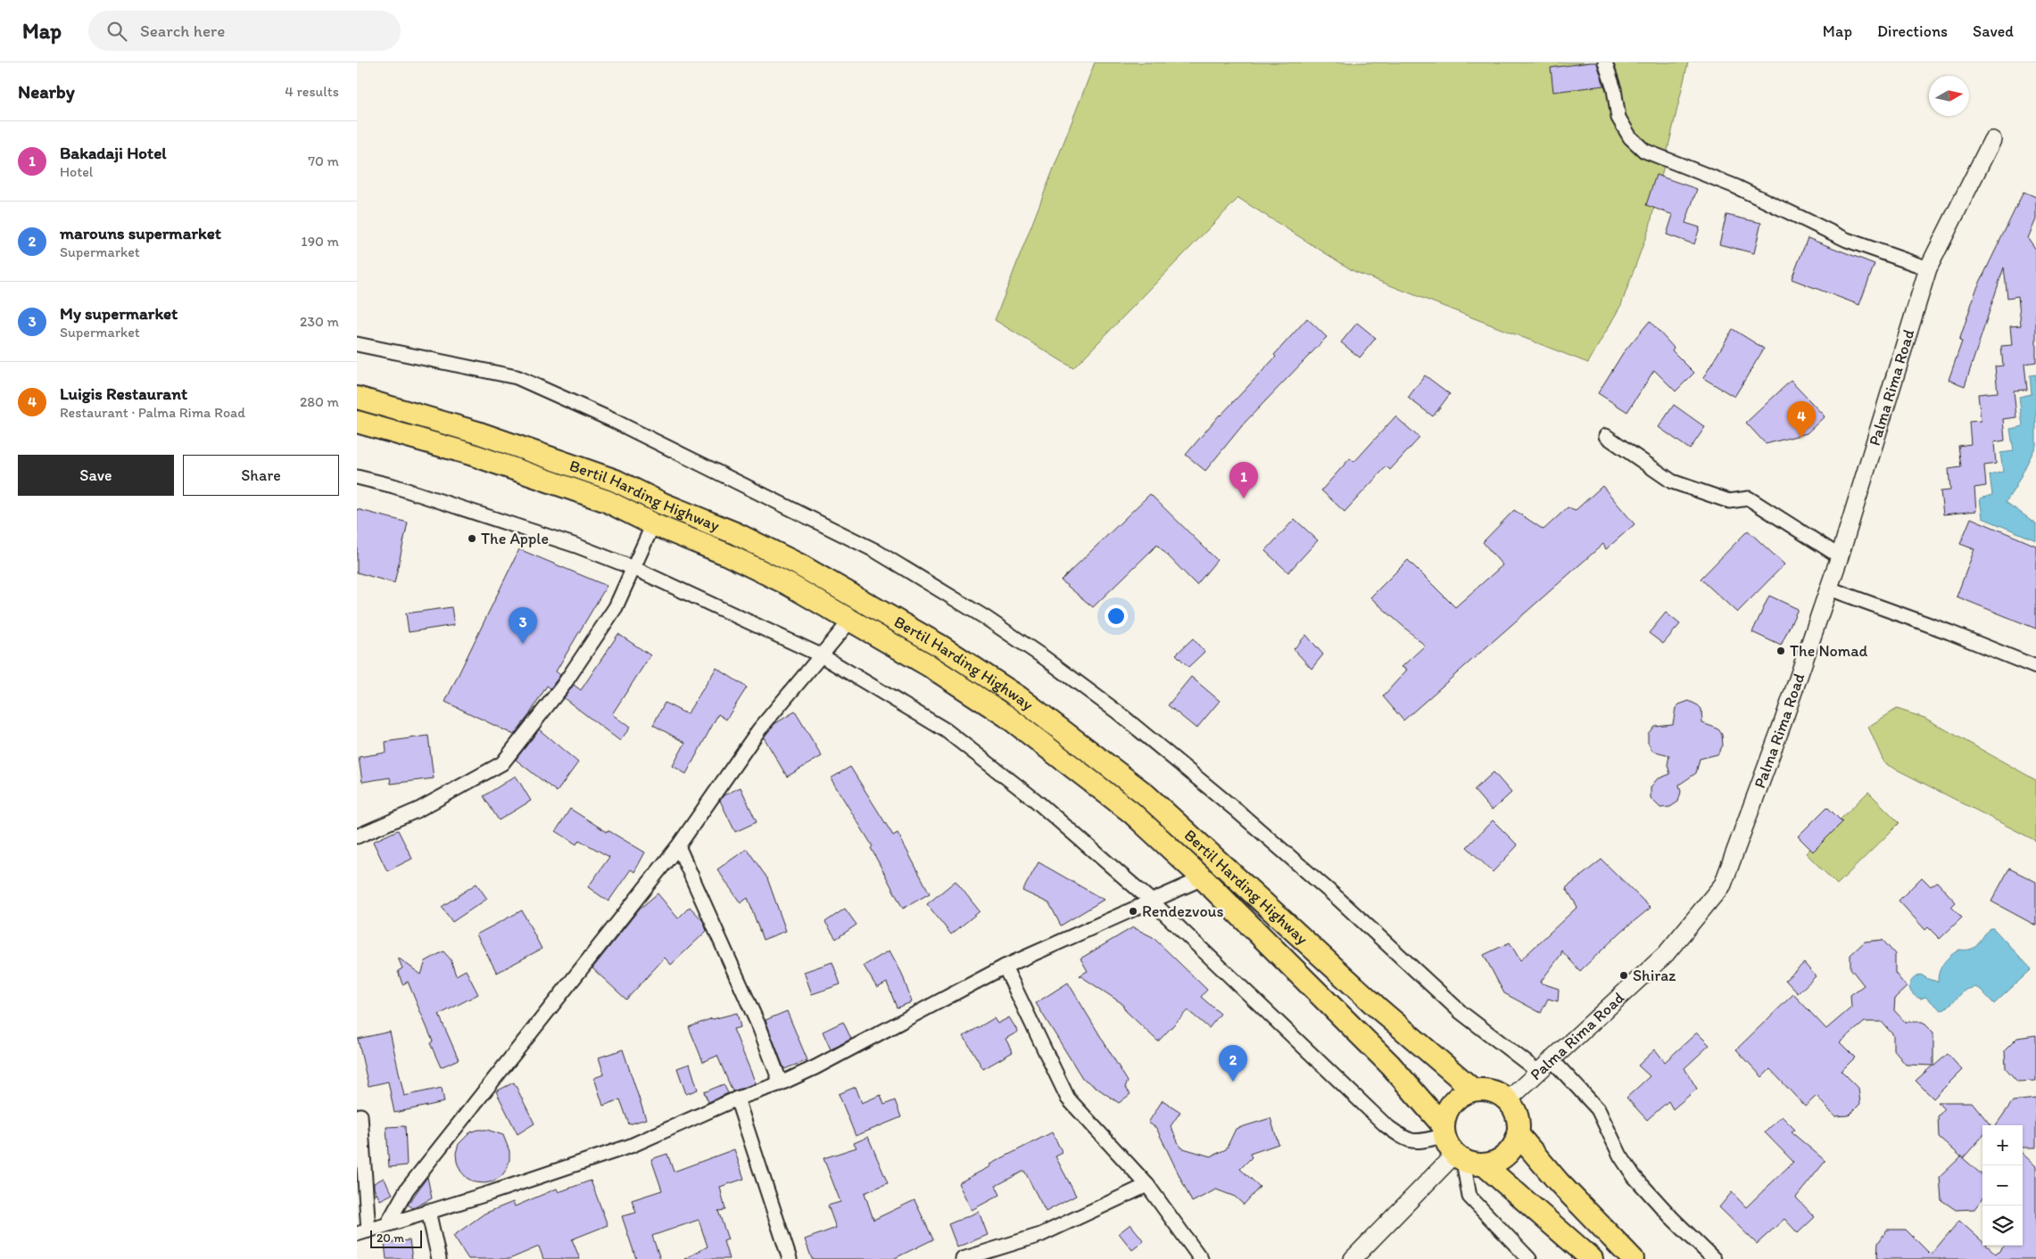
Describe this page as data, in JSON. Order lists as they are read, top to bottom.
{
  "streets": {
    "main road": ["Bertil Harding Highway"],
    "street": ["Palma Rima Road"]
  },
  "crossings": [
    ["Palma Rima Road", "Bertil Harding Highway"]
  ],
  "places": [
    "The Apple",
    "The Nomad",
    "Rendezvous",
    "Shiraz"
  ],
  "scale_bar": "20 m",
  "north": "right",
  "page": {
    "header": "Map",
    "search": "Search here",
    "nav": ["Map", "Directions", "Saved"],
    "heading": ["Nearby", "4 results"],
    "list": [
      {
        "mark": "1",
        "name": "Bakadaji Hotel",
        "note": "Hotel",
        "value": "70 m"
      },
      {
        "mark": "2",
        "name": "marouns supermarket",
        "note": "Supermarket",
        "value": "190 m"
      },
      {
        "mark": "3",
        "name": "My supermarket",
        "note": "Supermarket",
        "value": "230 m"
      },
      {
        "mark": "4",
        "name": "Luigis Restaurant",
        "note": "Restaurant · Palma Rima Road",
        "value": "280 m"
      }
    ],
    "pins": [
      "4",
      "1",
      "3",
      "2"
    ],
    "buttons": ["Save", "Share"],
    "map_buttons": ["+", "−"],
    "scale": "20 m"
  }
}
